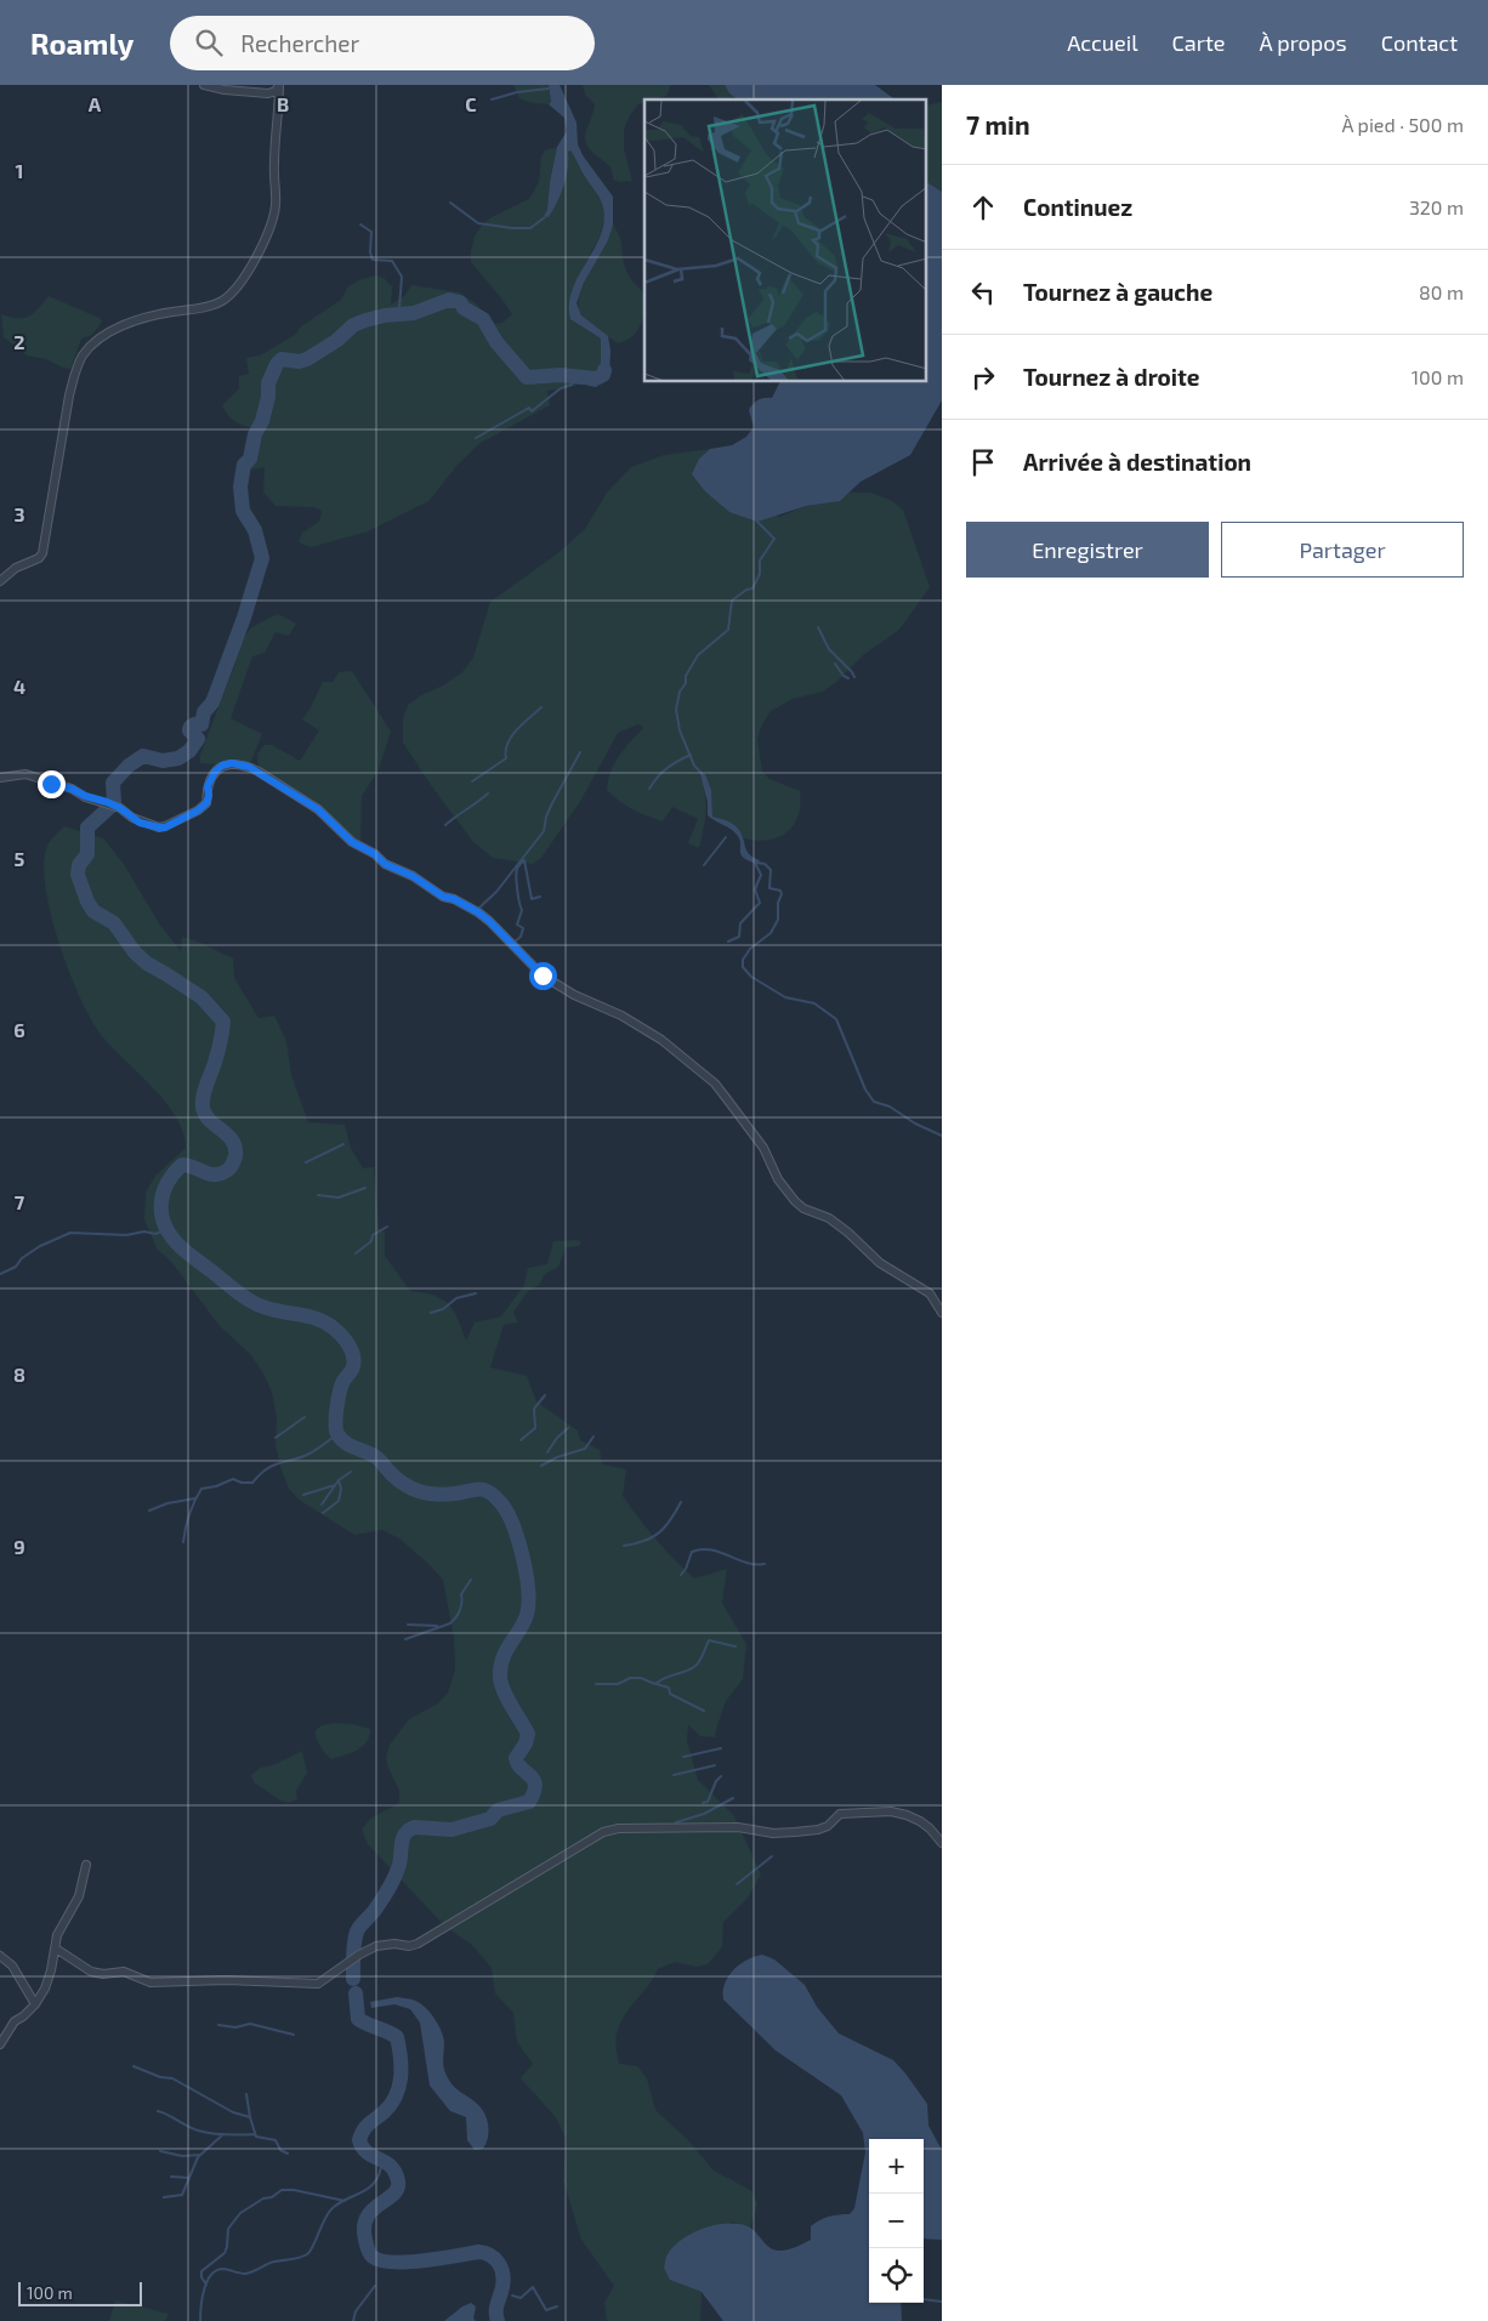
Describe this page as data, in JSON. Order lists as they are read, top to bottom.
{
  "scale_bar": "100 m",
  "page": {
    "header": "Roamly",
    "search": "Rechercher",
    "nav": [
      "Accueil",
      "Carte",
      "À propos",
      "Contact"
    ],
    "heading": ["7 min", "À pied · 500 m"],
    "list": [
      ["Continuez", "320 m"],
      ["Tournez à gauche", "80 m"],
      ["Tournez à droite", "100 m"],
      "Arrivée à destination"
    ],
    "buttons": ["Enregistrer", "Partager"],
    "map_buttons": ["+", "−"],
    "scale": "100 m"
  },
  "grid": {
    "columns": ["A", "B", "C"],
    "rows": [
      "1",
      "2",
      "3",
      "4",
      "5",
      "6",
      "7",
      "8",
      "9"
    ]
  }
}
